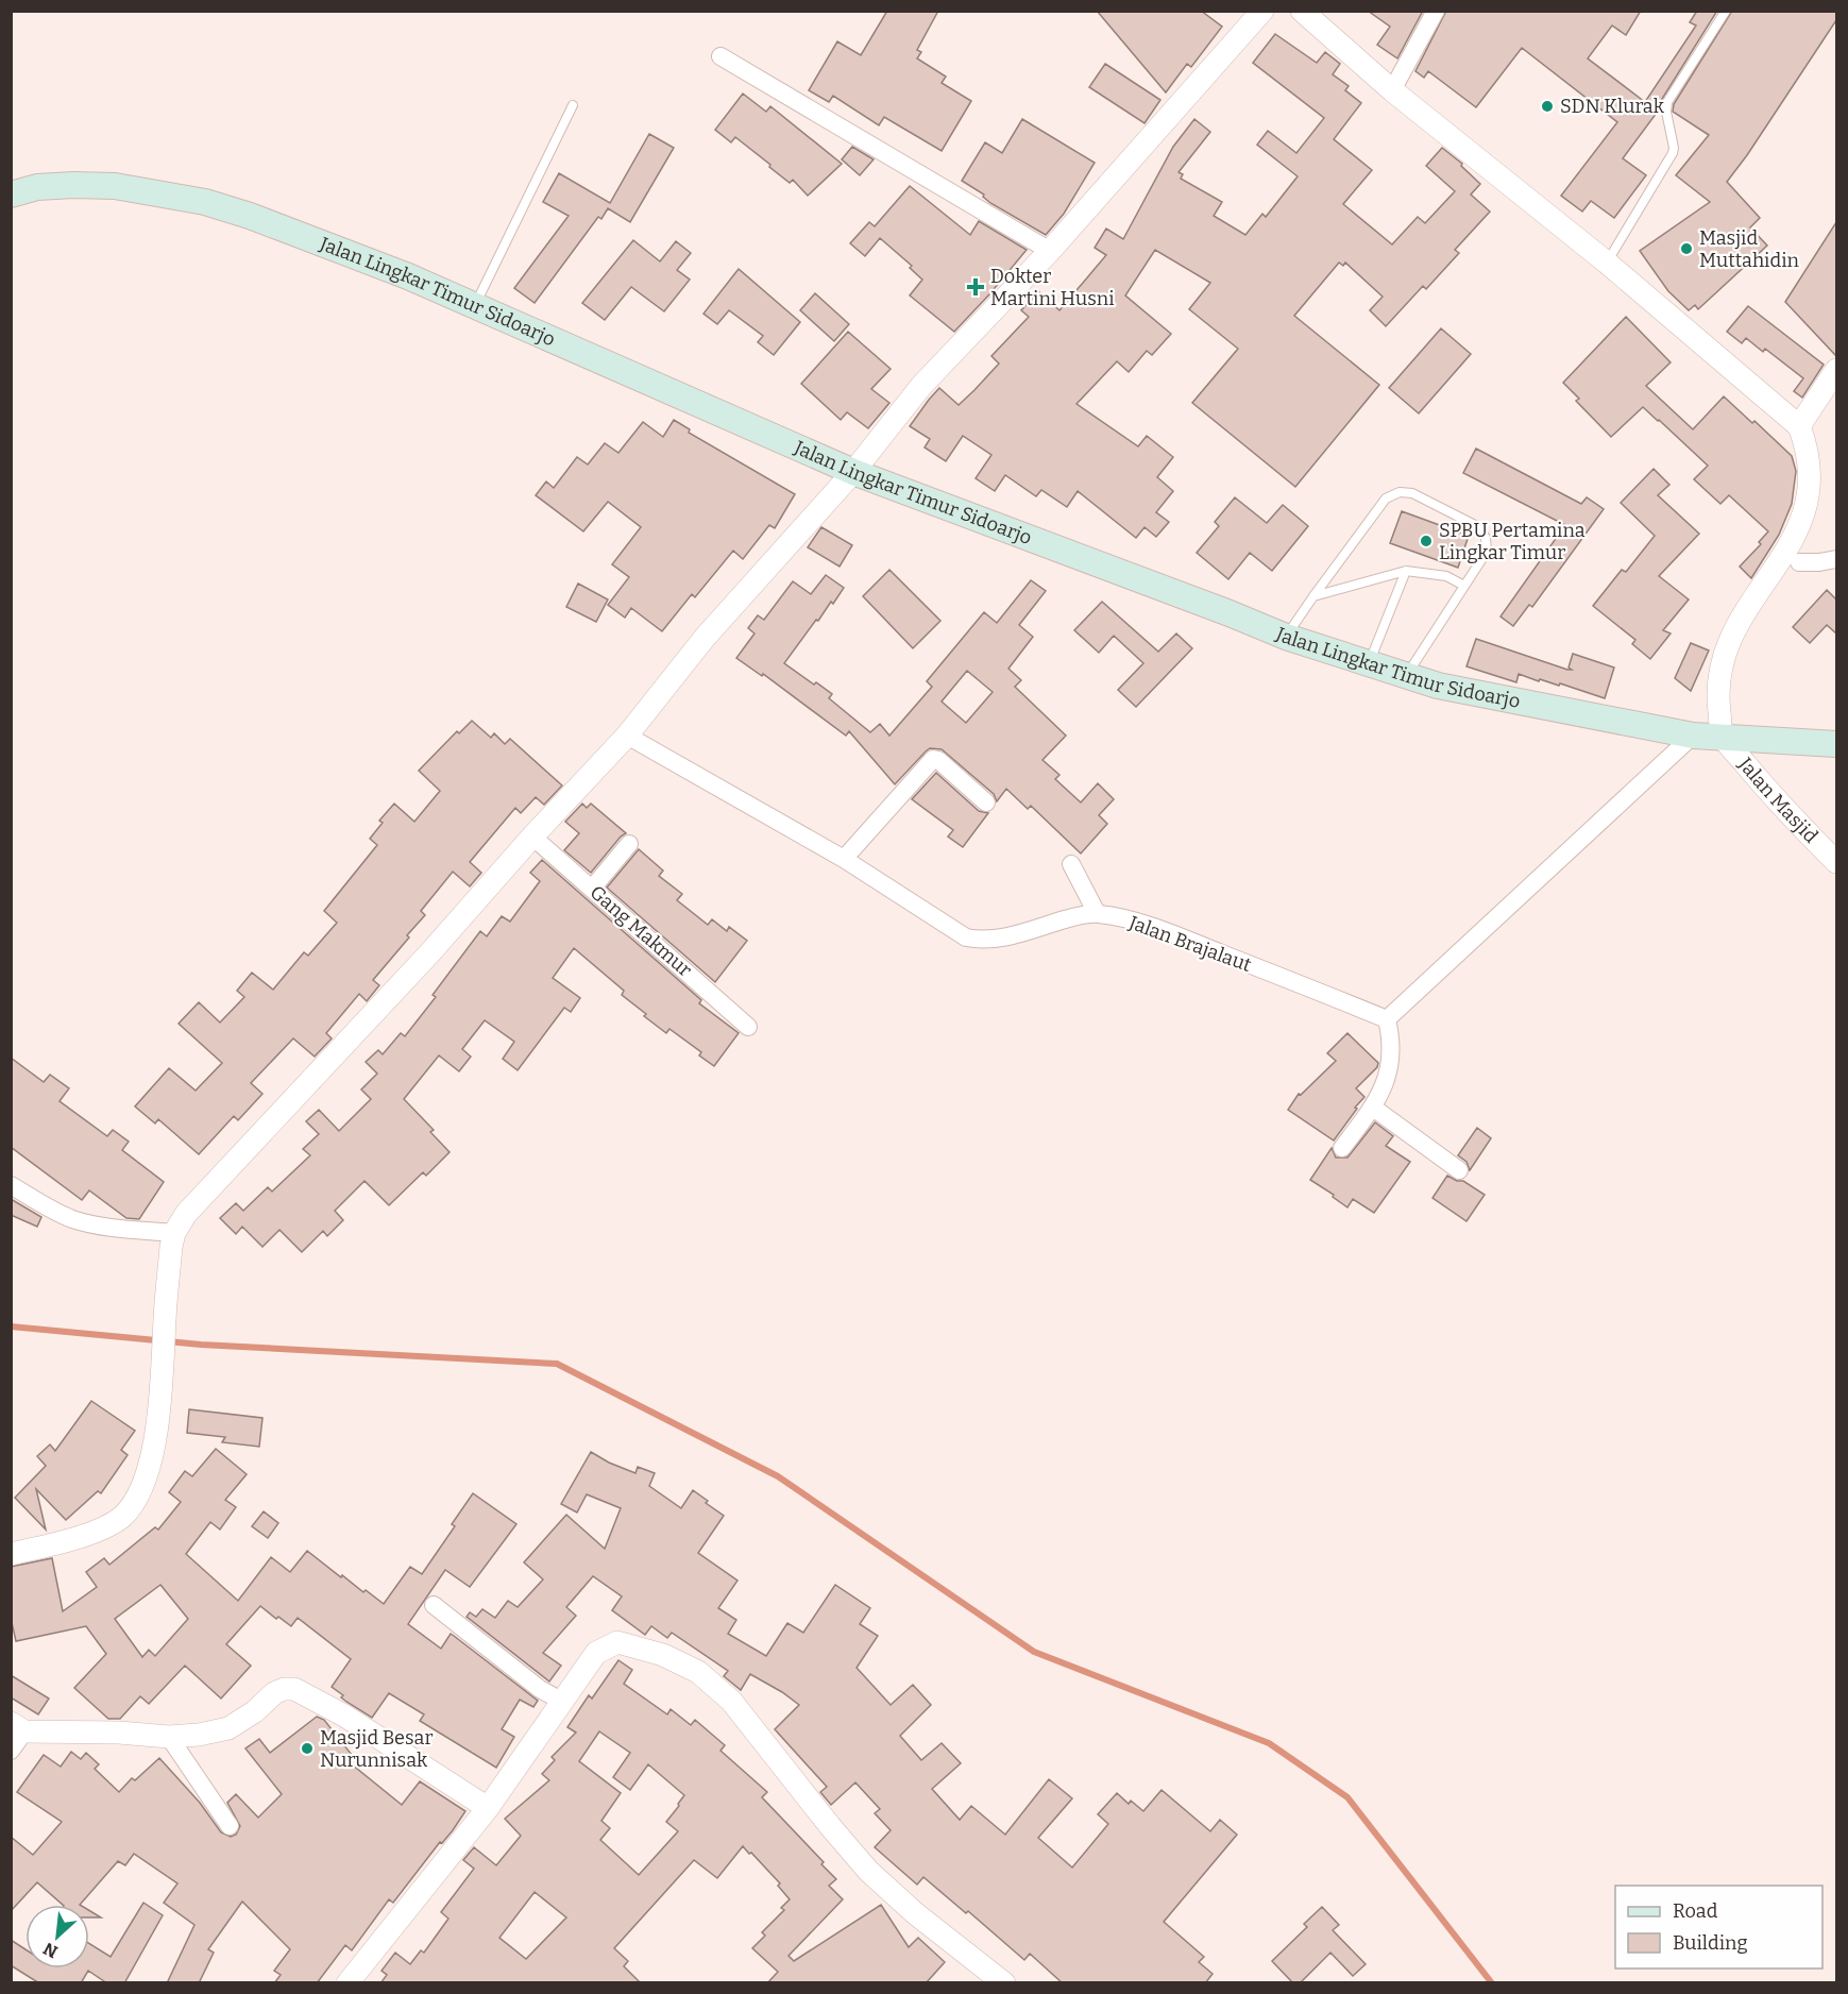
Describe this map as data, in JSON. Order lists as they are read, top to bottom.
{
  "streets": {
    "main road": ["Jalan Lingkar Timur Sidoarjo"],
    "street": ["Jalan Masjid", "Gang Makmur", "Jalan Brajalaut"]
  },
  "crossings": [
    ["Jalan Lingkar Timur Sidoarjo", "Jalan Masjid"]
  ],
  "places": {
    "other": [
      "SDN Klurak",
      "Masjid Muttahidin",
      "SPBU Pertamina Lingkar Timur",
      "Masjid Besar Nurunnisak"
    ],
    "health": ["Dokter Martini Husni"]
  },
  "legend": ["Road", "Building"],
  "north": "bottom left"
}
